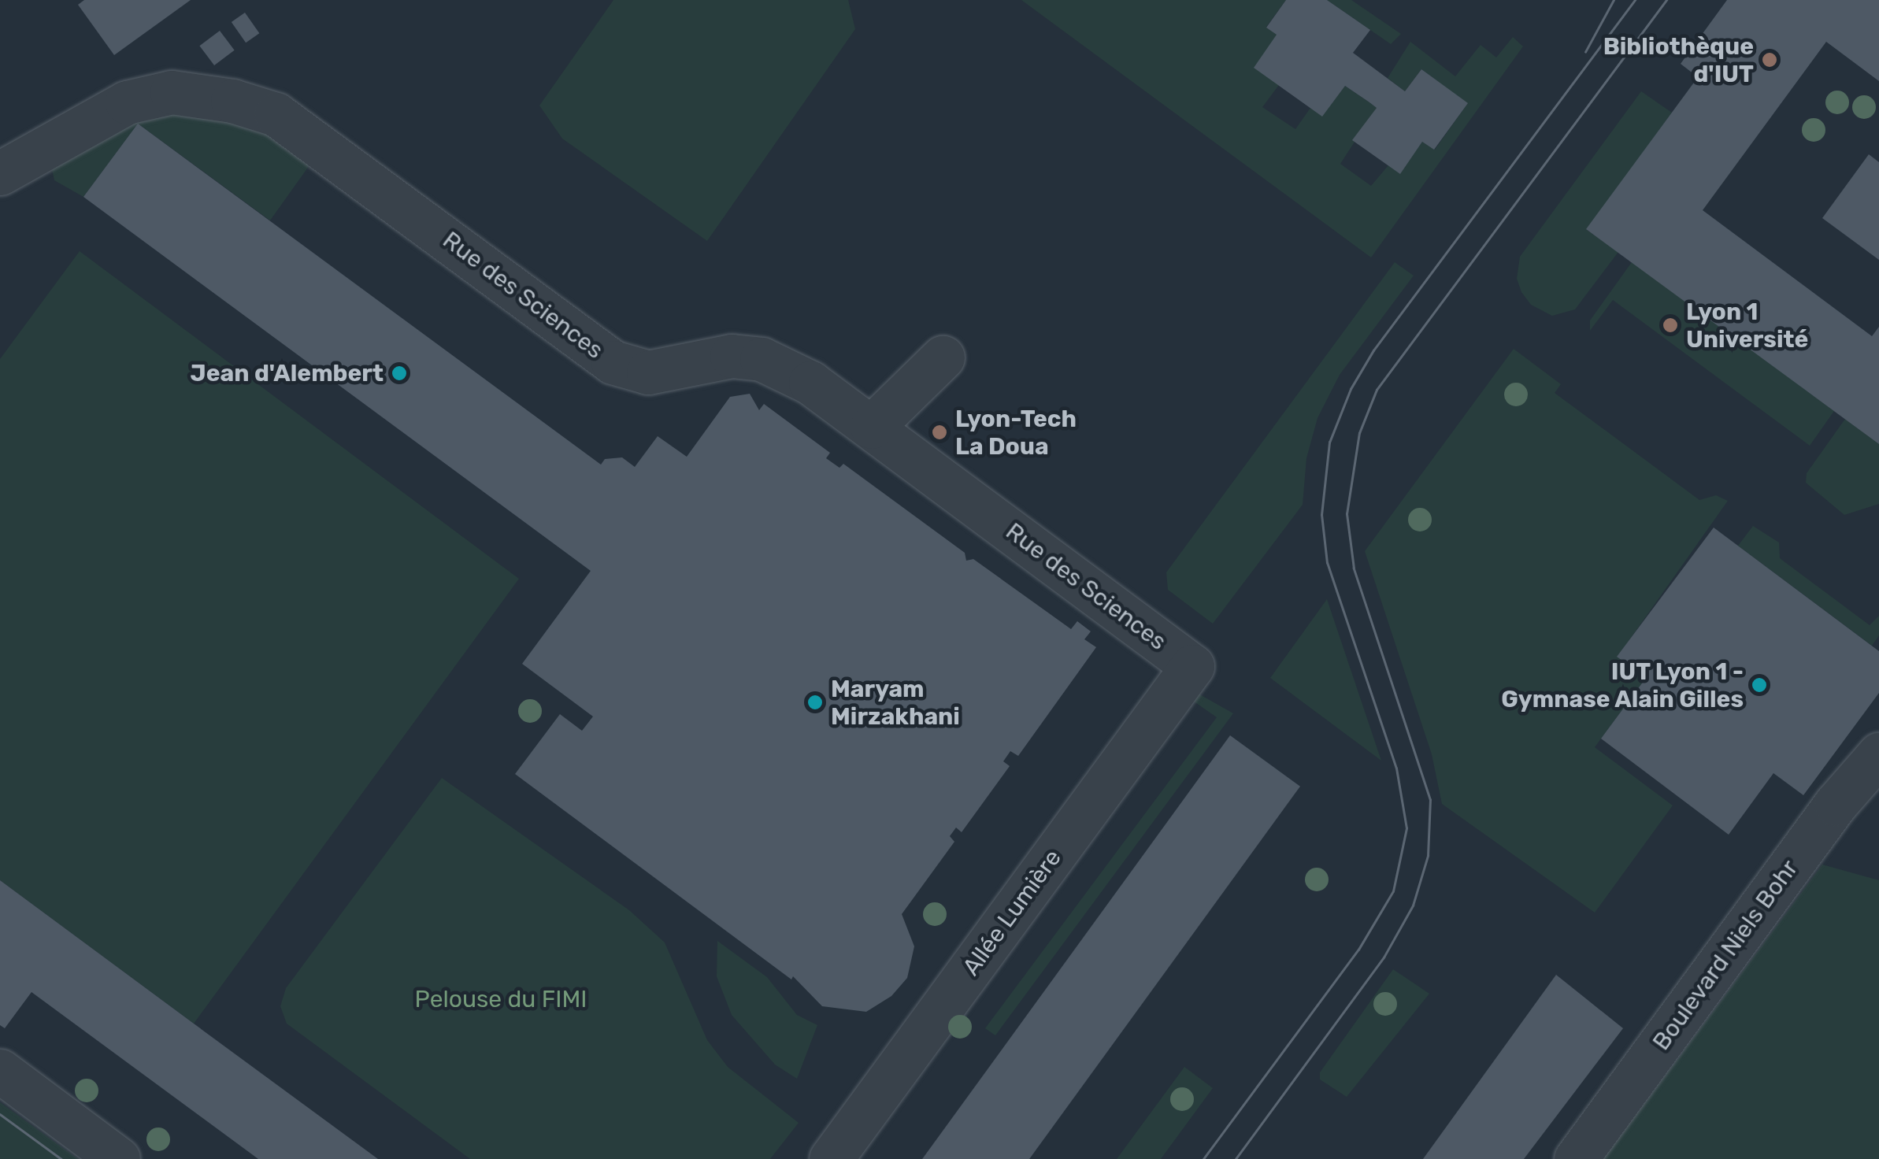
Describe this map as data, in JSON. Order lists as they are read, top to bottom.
{
  "streets": {
    "street": ["Rue des Sciences", "Allée Lumière", "Boulevard Niels Bohr"]
  },
  "crossings": [
    ["Rue des Sciences", "Allée Lumière"]
  ],
  "parks": ["Pelouse du FIMI"],
  "places": [
    "Bibliothèque d'IUT",
    "Lyon 1 Université",
    "Jean d'Alembert",
    "Lyon-Tech La Doua",
    "IUT Lyon 1 - Gymnase Alain Gilles",
    "Maryam Mirzakhani"
  ]
}
